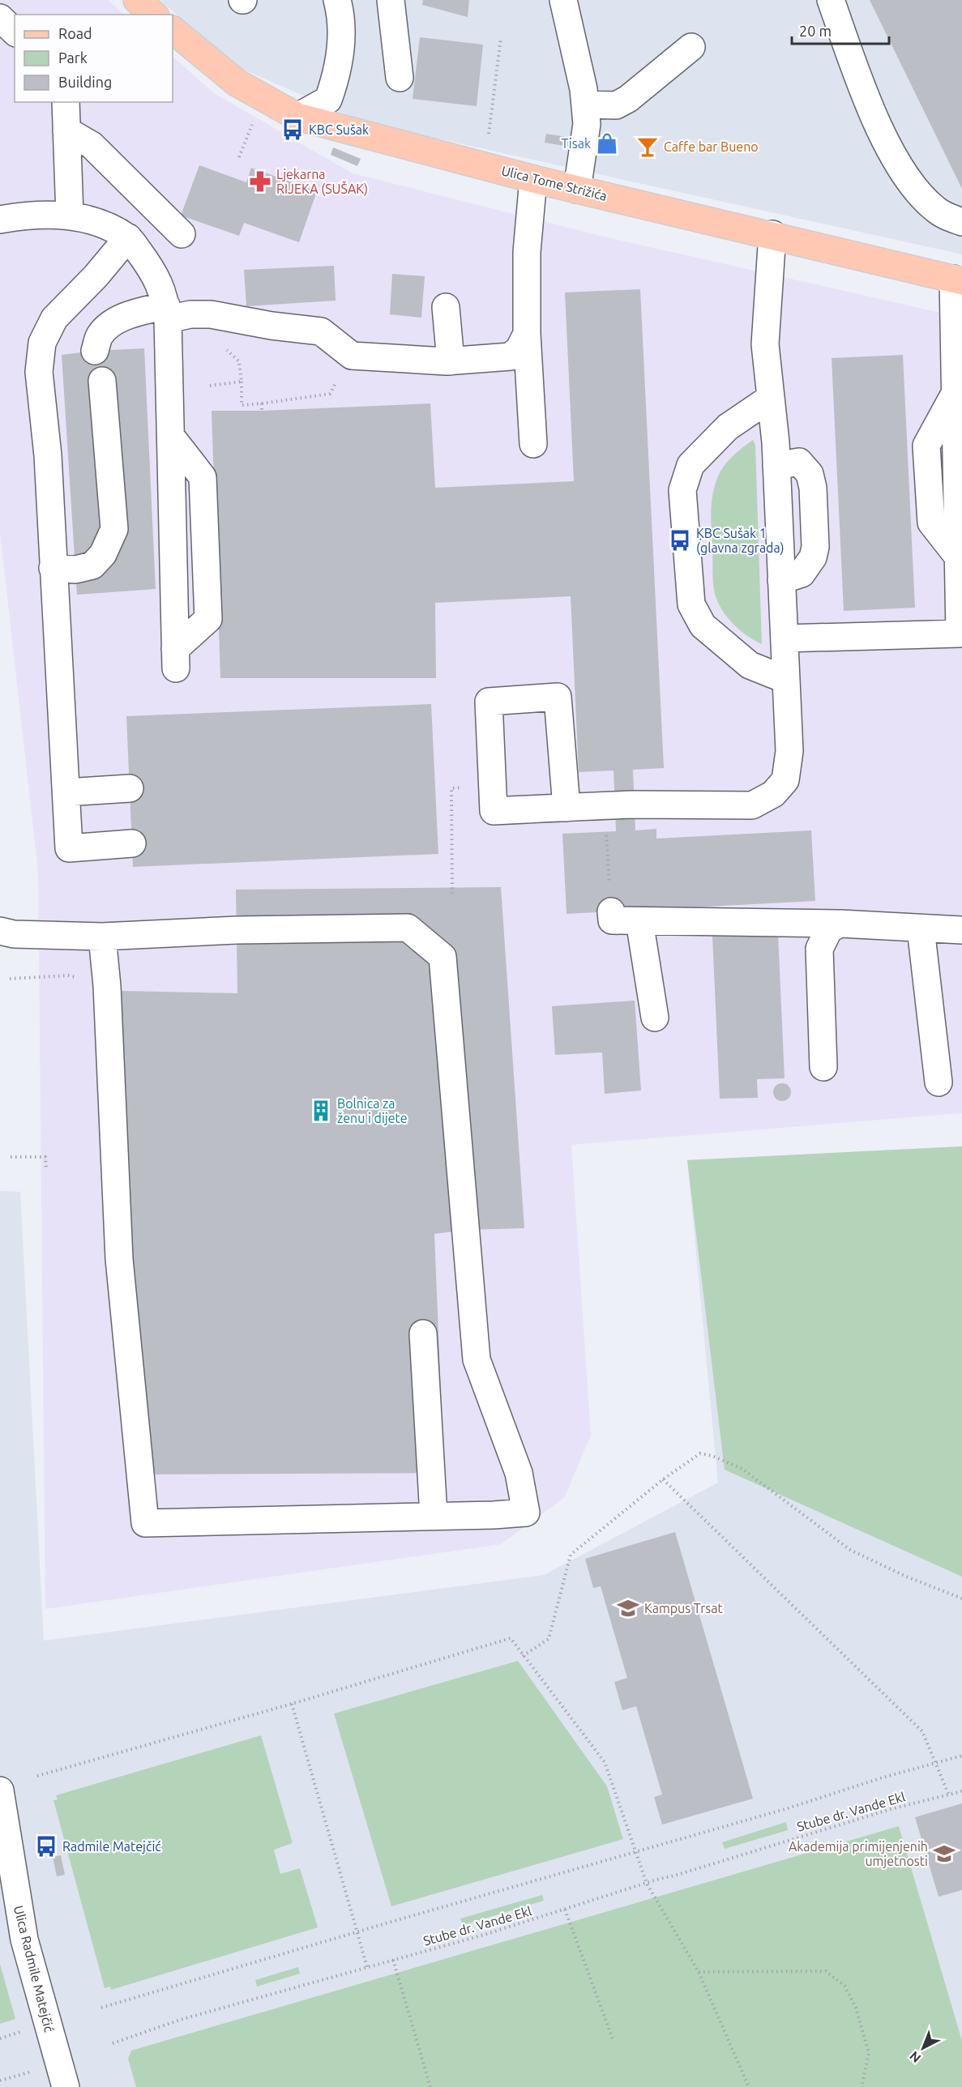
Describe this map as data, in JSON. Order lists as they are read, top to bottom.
{
  "streets": {
    "main road": ["Ulica Tome Strižića"],
    "street": ["Ulica Radmile Matejčić"],
    "path": ["Stube dr. Vande Ekl"]
  },
  "places": {
    "bus stop": ["KBC Sušak", "KBC Sušak 1 (glavna zgrada)", "Radmile Matejčić"],
    "shop": ["Tisak"],
    "bar": ["Caffe bar Bueno"],
    "pharmacy": ["Ljekarna RIJEKA (SUŠAK)"],
    "building": ["Bolnica za ženu i dijete"],
    "school or university": ["Kampus Trsat", "Akademija primijenjenih umjetnosti"]
  },
  "legend": ["Road", "Park", "Building"],
  "scale_bar": "20 m",
  "north": "bottom left"
}
